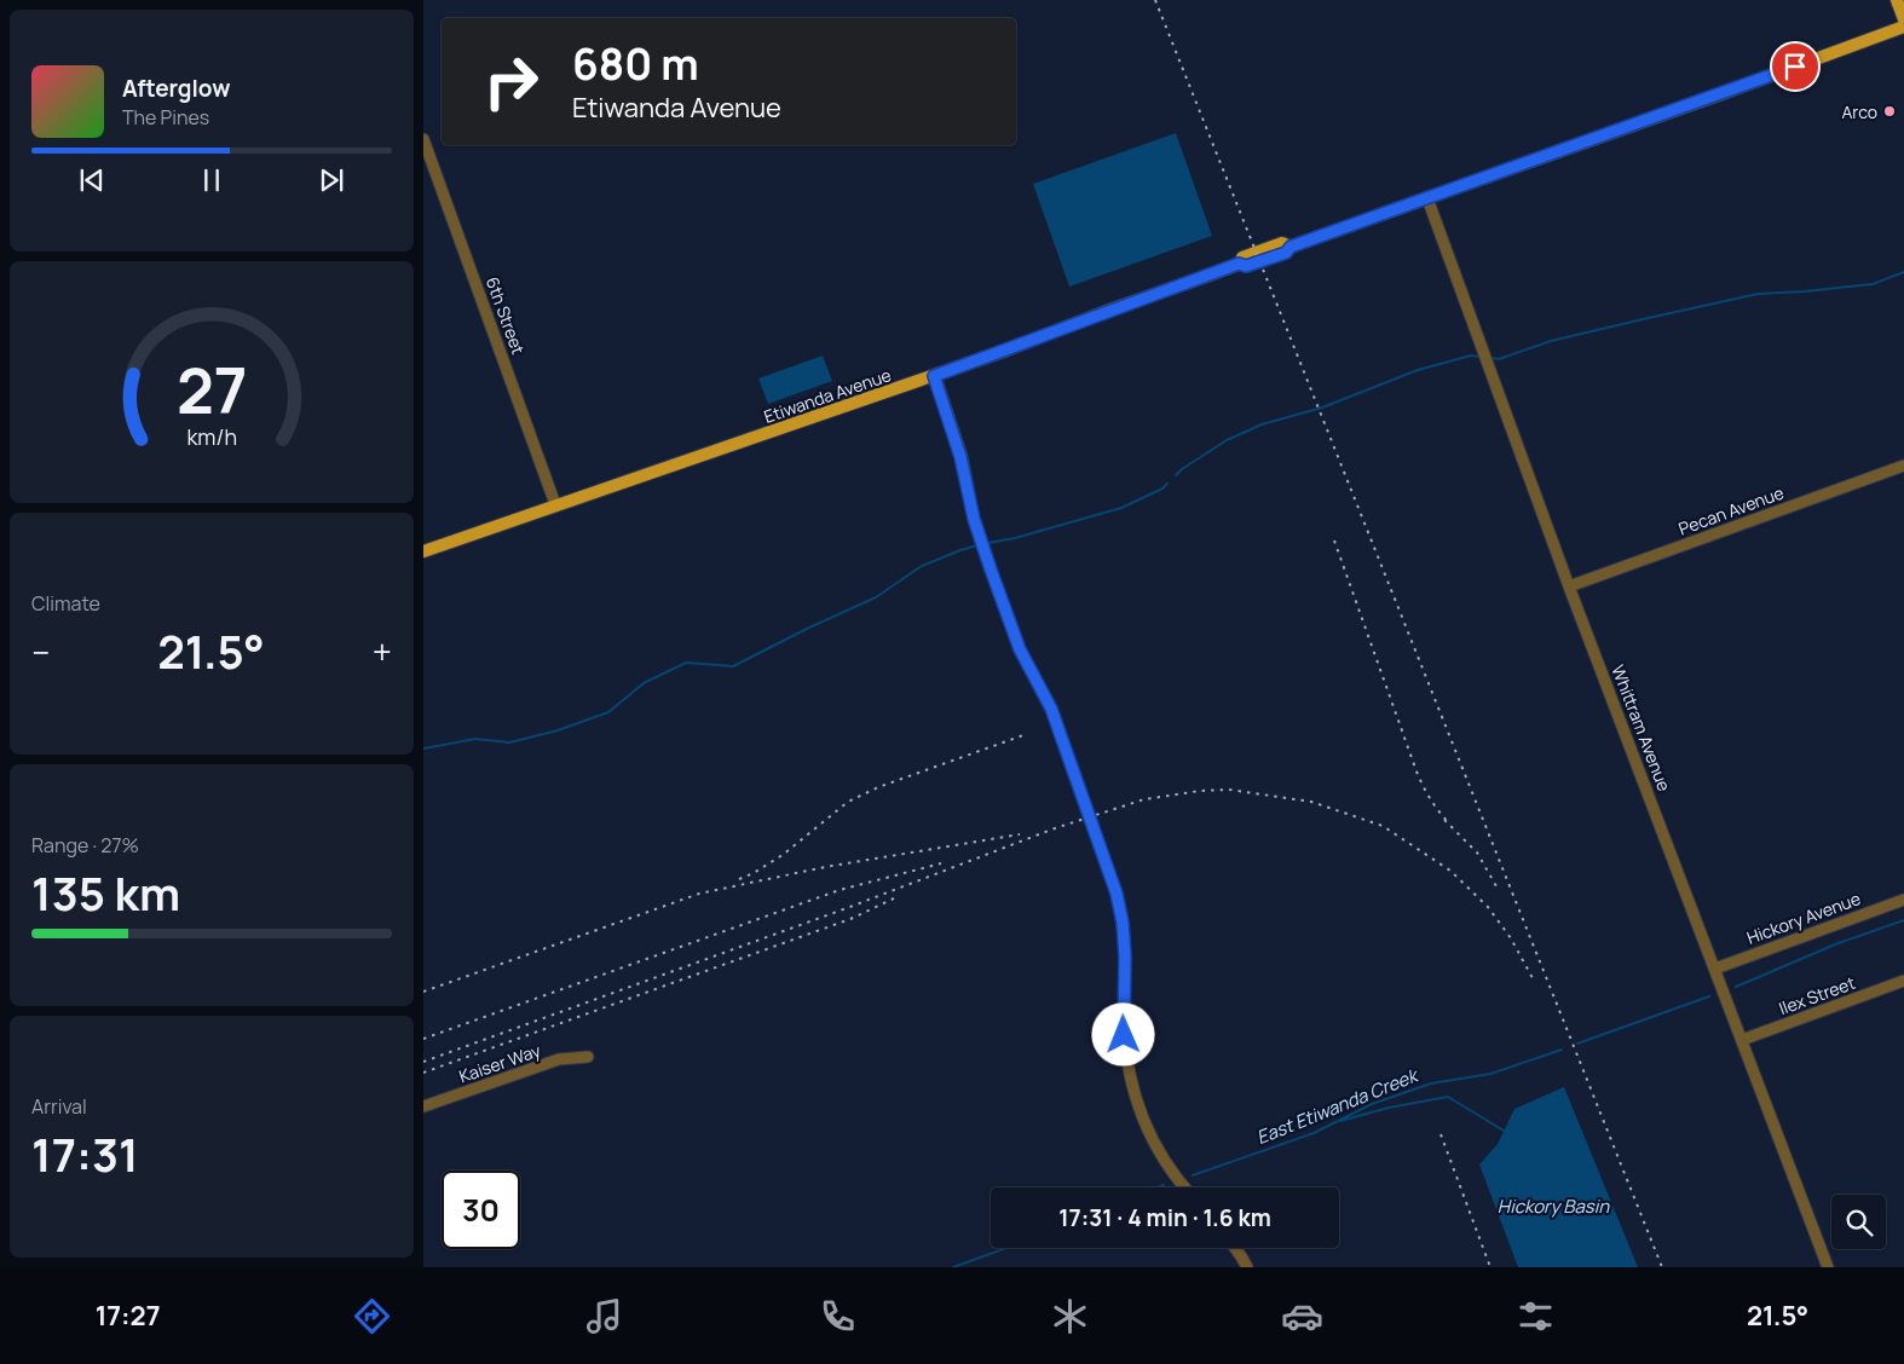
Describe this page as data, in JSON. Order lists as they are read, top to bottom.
{
  "streets": {
    "main road": ["Etiwanda Avenue"],
    "street": [
      "6th Street",
      "Pecan Avenue",
      "Whittram Avenue",
      "Hickory Avenue",
      "Ilex Street",
      "Kaiser Way"
    ]
  },
  "crossings": [
    ["6th Street", "Etiwanda Avenue"],
    ["Etiwanda Avenue", "Whittram Avenue"],
    ["Pecan Avenue", "Whittram Avenue"],
    ["Whittram Avenue", "Hickory Avenue"],
    ["Whittram Avenue", "Ilex Street"]
  ],
  "water": ["East Etiwanda Creek", "Hickory Basin"],
  "places": ["Arco"],
  "page": {
    "turn": ["680 m", "Etiwanda Avenue"],
    "song": ["Afterglow", "The Pines"],
    "tile": [
      "Climate",
      ["Range · 27%", "135 km"],
      ["Arrival", "17:31"]
    ],
    "heat": ["−", "21.5°", "+"],
    "limit": "30",
    "trip": "17:31 · 4 min · 1.6 km",
    "tabs": ["17:27", "21.5°"],
    "gauge": ["27", "km/h"]
  }
}
